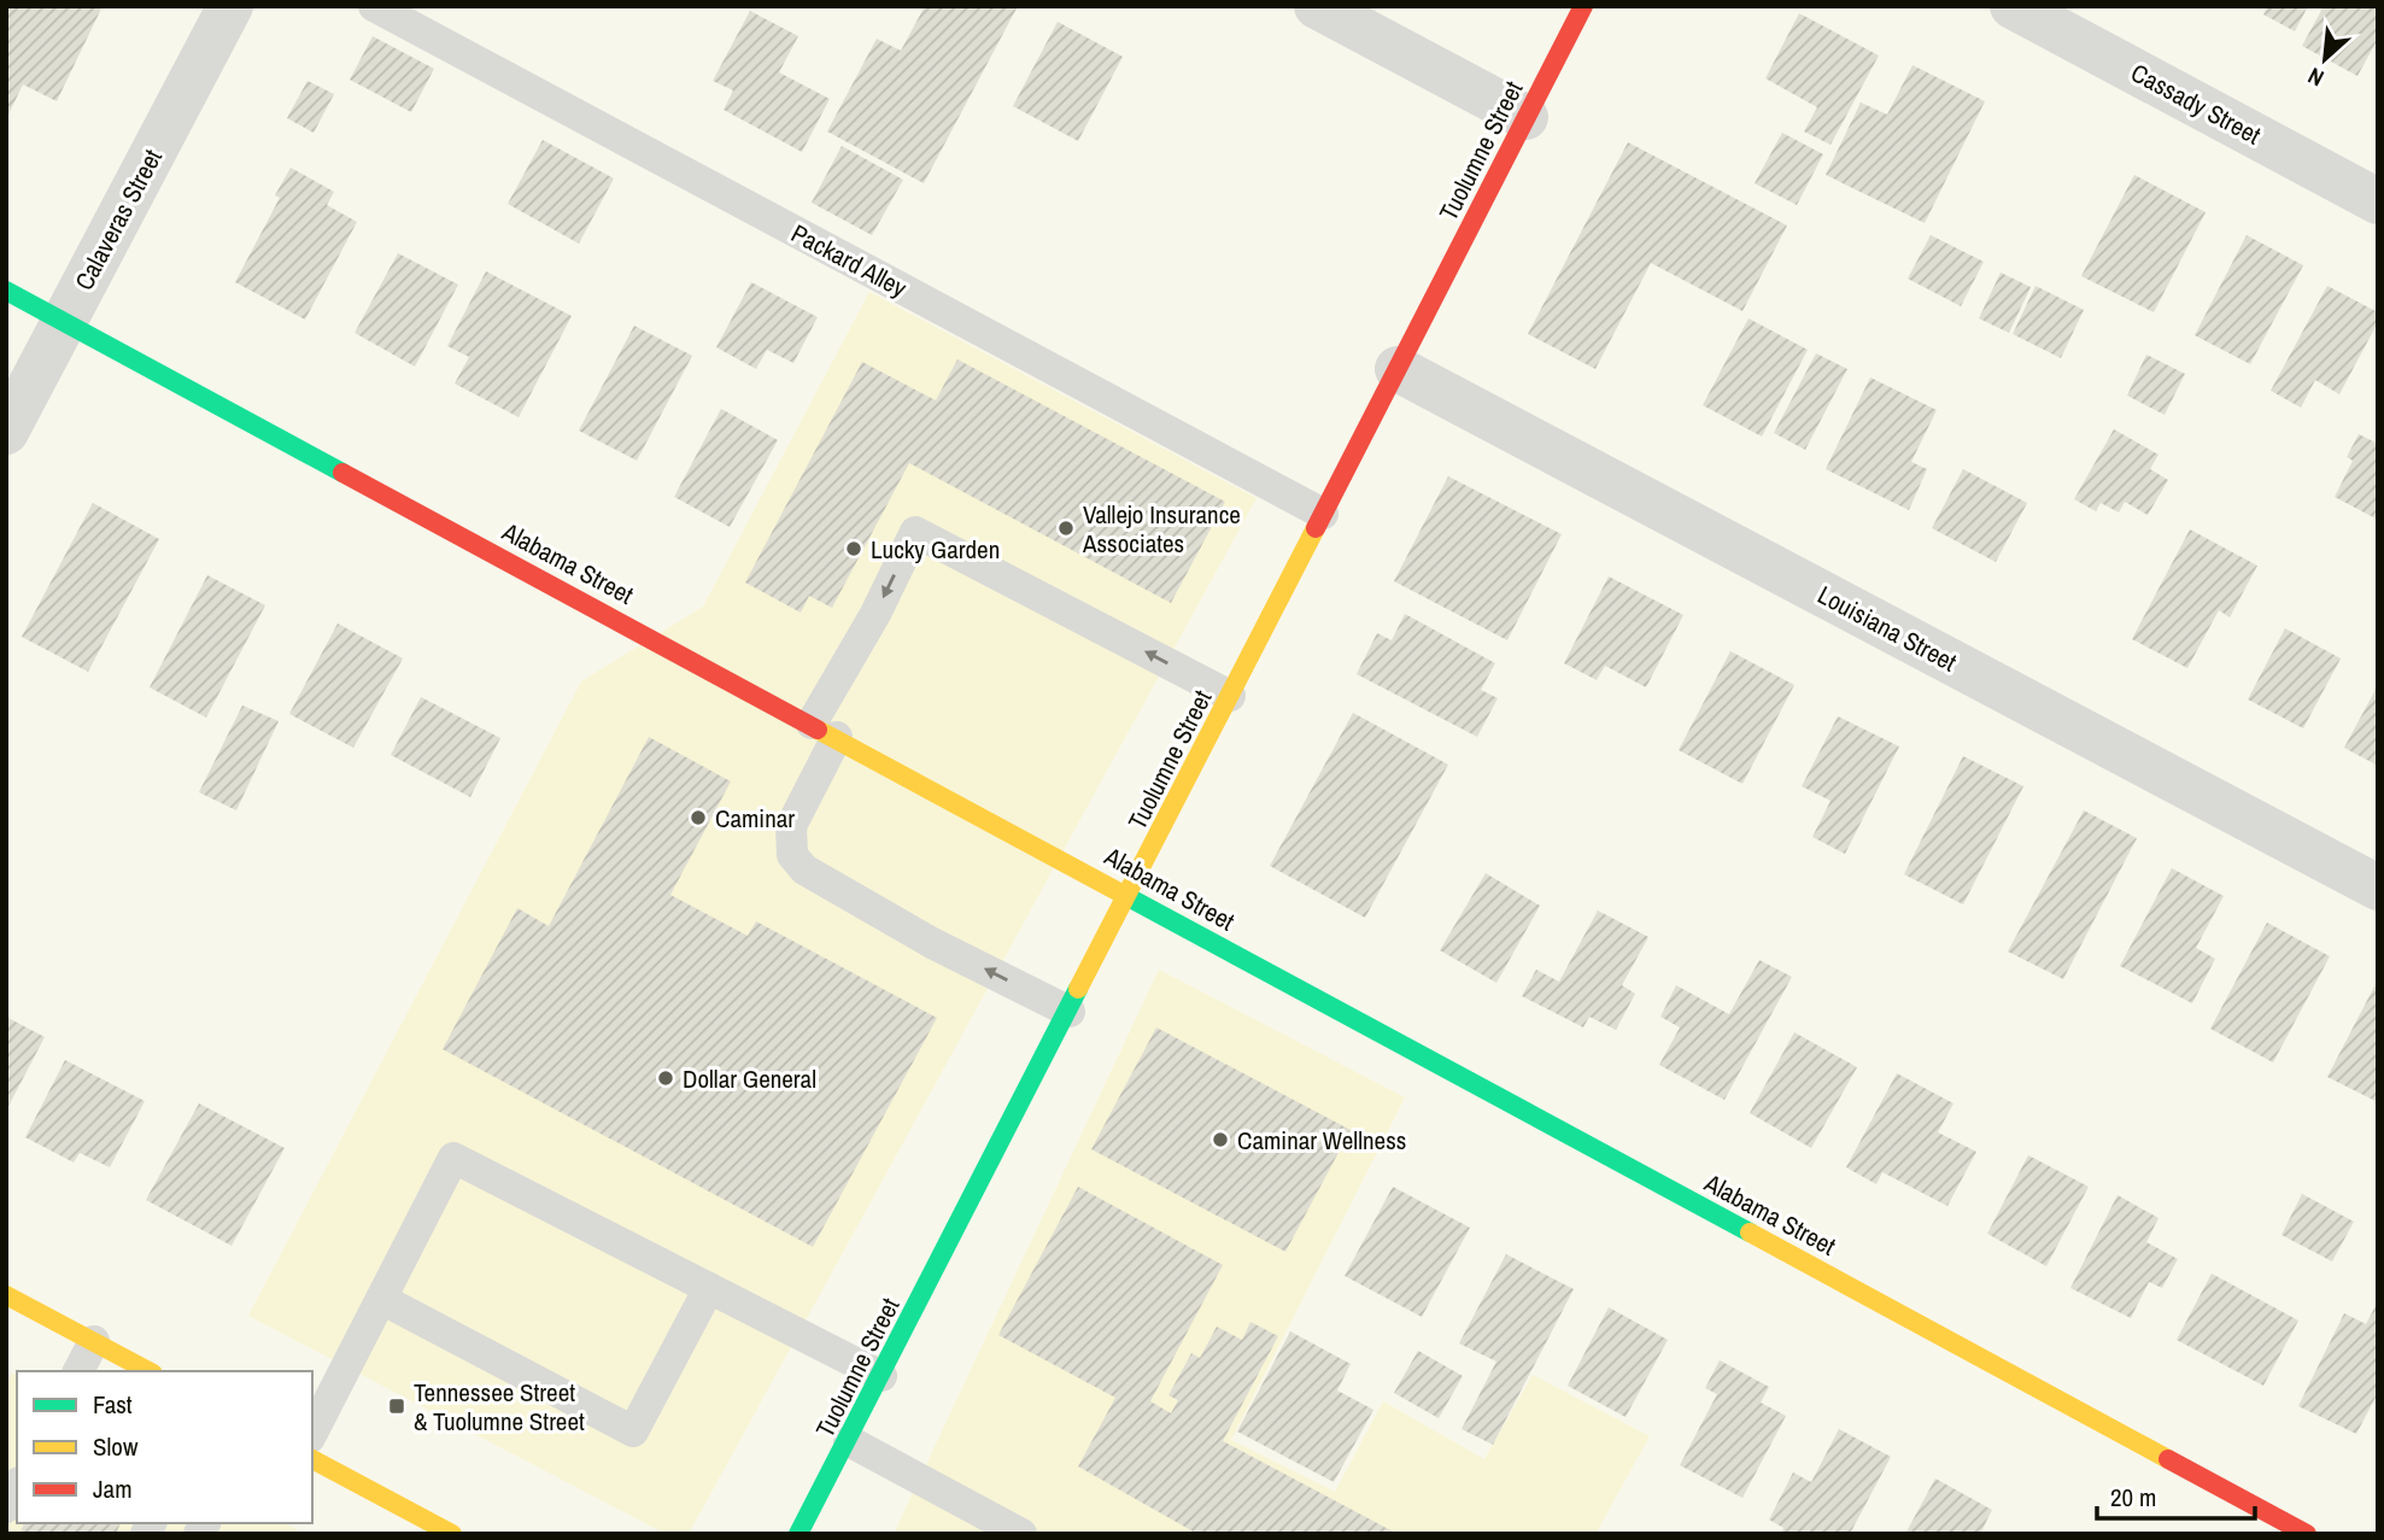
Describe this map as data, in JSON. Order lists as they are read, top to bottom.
{
  "streets": {
    "street": [
      "Cassady Street",
      "Tuolumne Street",
      "Calaveras Street",
      "Alabama Street",
      "Louisiana Street"
    ],
    "lane": ["Packard Alley"]
  },
  "crossings": [
    ["Tuolumne Street", "Packard Alley"],
    ["Tuolumne Street", "Alabama Street"],
    ["Tuolumne Street", "Louisiana Street"],
    ["Calaveras Street", "Alabama Street"]
  ],
  "places": {
    "other": [
      "Vallejo Insurance Associates",
      "Lucky Garden",
      "Caminar",
      "Dollar General",
      "Caminar Wellness"
    ],
    "transit": ["Tennessee Street & Tuolumne Street"]
  },
  "legend": ["Fast", "Slow", "Jam"],
  "scale_bar": "20 m",
  "north": "bottom left"
}
